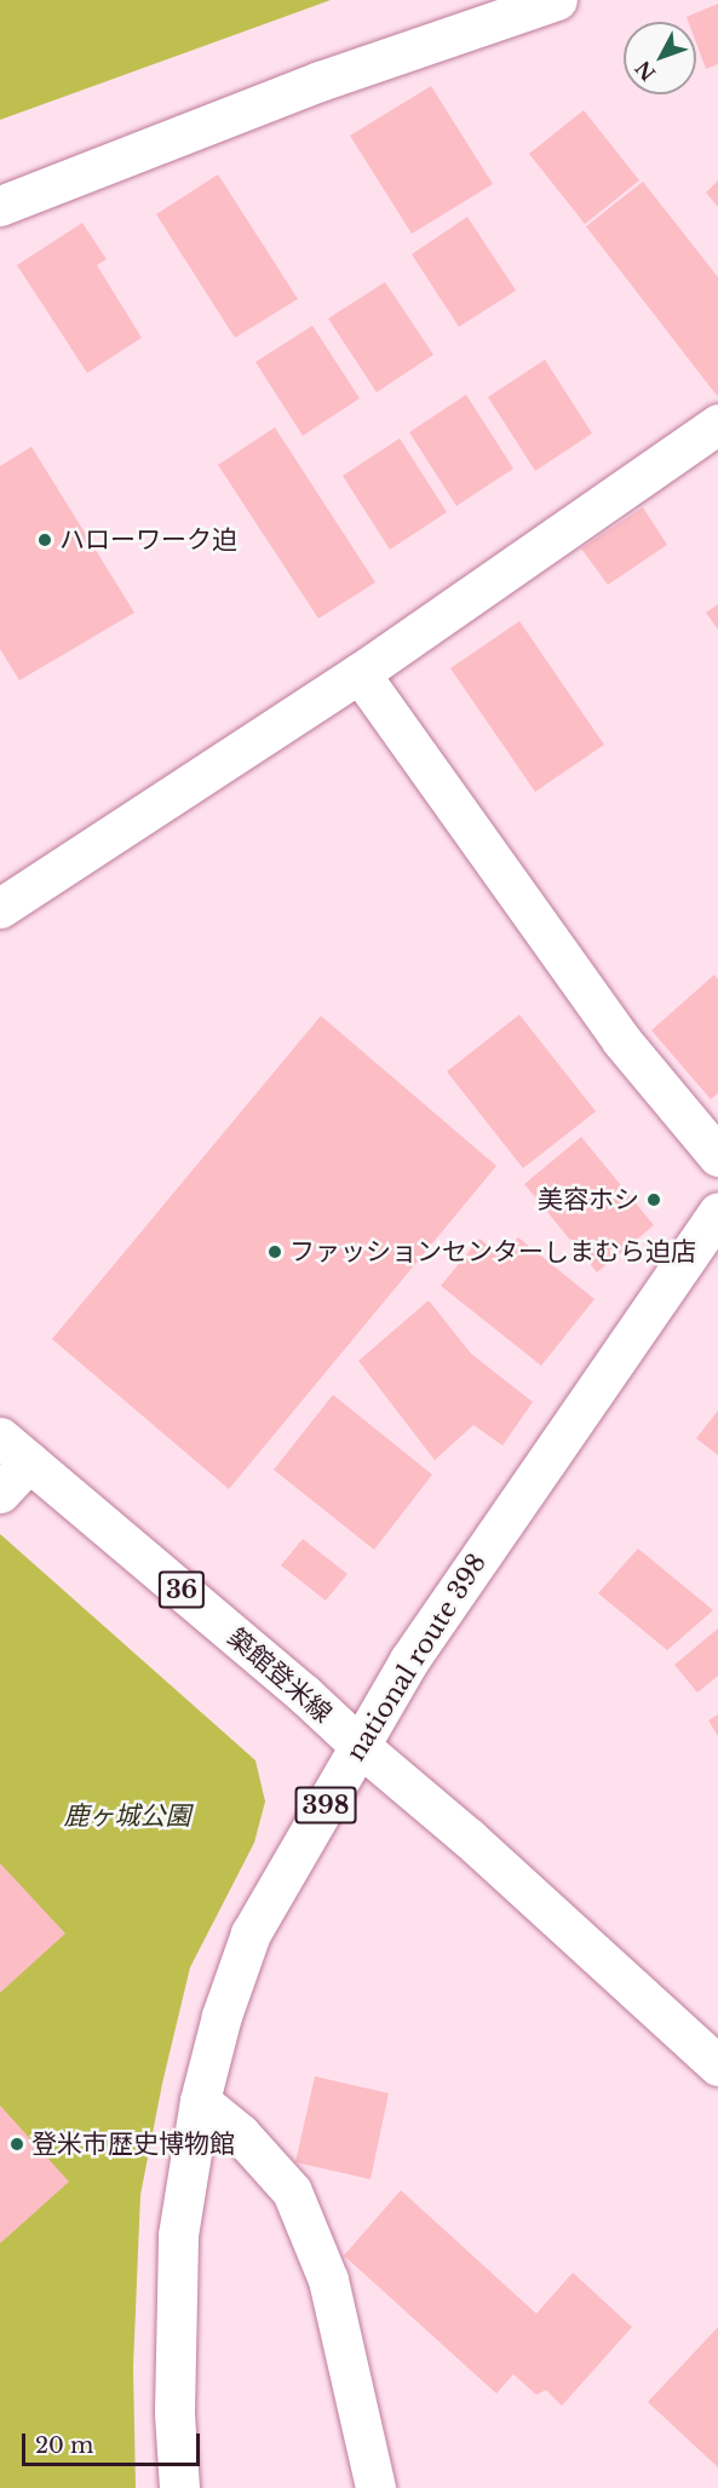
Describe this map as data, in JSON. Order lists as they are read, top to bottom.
{
  "streets": {
    "main road": [
      "36",
      "national route 398",
      "築館登米線",
      "398"
    ]
  },
  "crossings": [
    ["national route 398", "築館登米線"]
  ],
  "parks": ["鹿ヶ城公園"],
  "places": [
    "ハローワーク迫",
    "美容ホシ",
    "ファッションセンターしまむら迫店",
    "登米市歴史博物館"
  ],
  "scale_bar": "20 m",
  "north": "bottom left"
}
